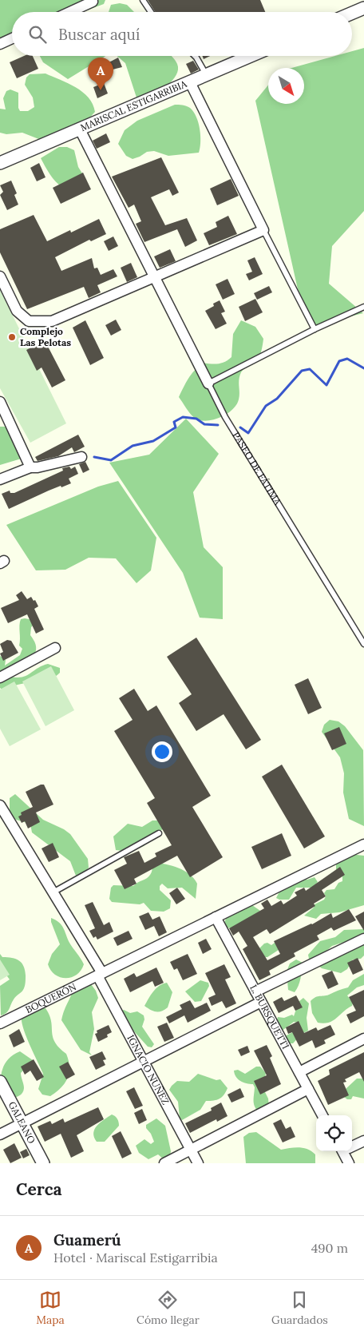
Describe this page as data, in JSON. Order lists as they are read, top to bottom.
{
  "streets": {
    "street": [
      "MARISCAL ESTIGARRIBIA",
      "PASEO DE FÁTIMA",
      "BOQUERÓN",
      "L. BURSQUETTI",
      "IGNACIO NUÑEZ",
      "GALEANO"
    ]
  },
  "crossings": [
    ["MARISCAL ESTIGARRIBIA", "PASEO DE FÁTIMA"],
    ["BOQUERÓN", "L. BURSQUETTI"],
    ["BOQUERÓN", "IGNACIO NUÑEZ"]
  ],
  "places": ["Complejo Las Pelotas"],
  "north": "bottom right",
  "page": {
    "search": "Buscar aquí",
    "pins": "A",
    "heading": "Cerca",
    "list": [
      {
        "mark": "A",
        "name": "Guamerú",
        "note": "Hotel · Mariscal Estigarribia",
        "value": "490 m"
      }
    ],
    "nav": ["Mapa", "Cómo llegar", "Guardados"]
  }
}
